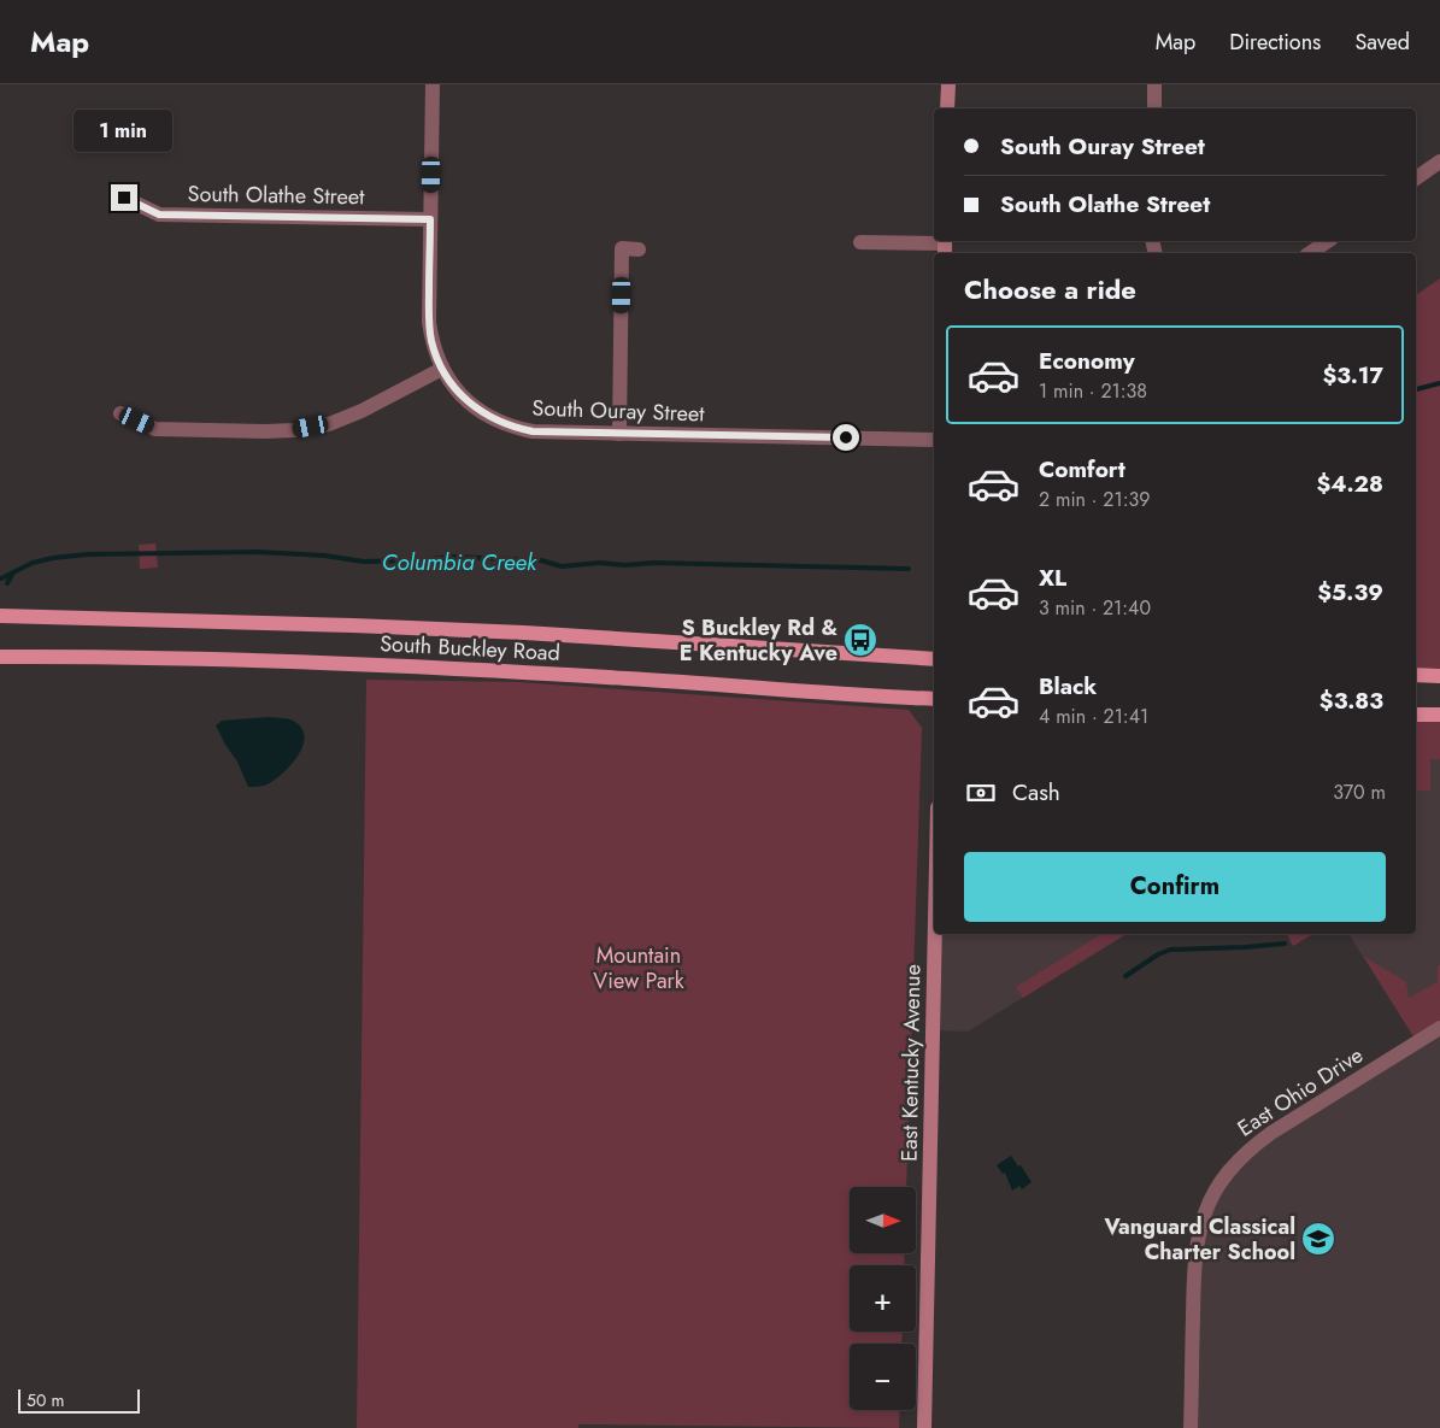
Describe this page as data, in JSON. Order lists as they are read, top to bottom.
{
  "streets": {
    "main road": ["South Buckley Road"],
    "street": [
      "South Olathe Street",
      "South Ouray Street",
      "East Kentucky Avenue",
      "East Ohio Drive"
    ]
  },
  "crossings": [
    ["South Olathe Street", "South Ouray Street"]
  ],
  "water": ["Columbia Creek"],
  "parks": ["Mountain View Park"],
  "places": {
    "bus stop": ["S Buckley Rd & E Kentucky Ave"],
    "school or university": ["Vanguard Classical Charter School"]
  },
  "scale_bar": "50 m",
  "north": "right",
  "page": {
    "header": "Map",
    "nav": ["Map", "Directions", "Saved"],
    "banner": ["South Ouray Street", "South Olathe Street"],
    "bubble": "1 min",
    "heading": "Choose a ride",
    "list": [
      {
        "name": "Economy",
        "note": "1 min · 21:38",
        "value": "$3.17"
      },
      {
        "name": "Comfort",
        "note": "2 min · 21:39",
        "value": "$4.28"
      },
      {
        "name": "XL",
        "note": "3 min · 21:40",
        "value": "$5.39"
      },
      {
        "name": "Black",
        "note": "4 min · 21:41",
        "value": "$3.83"
      }
    ],
    "pay": ["Cash", "370 m"],
    "buttons": "Confirm",
    "map_buttons": ["+", "−"],
    "scale": "50 m"
  }
}
